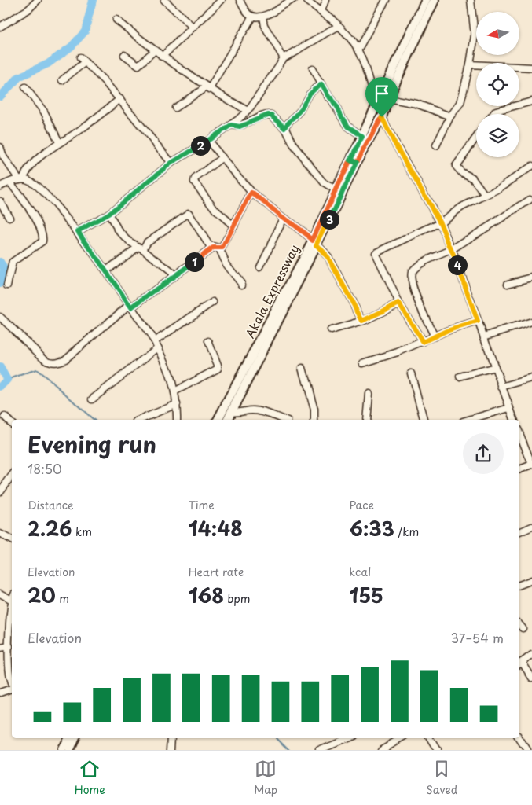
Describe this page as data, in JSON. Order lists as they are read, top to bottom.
{
  "streets": {
    "main road": ["Akala Expressway"]
  },
  "north": "left",
  "page": {
    "pins": [
      "2",
      "3",
      "1",
      "4"
    ],
    "heading": ["Evening run", "18:50"],
    "stats": [
      ["Distance", "2.26 km"],
      ["Time", "14:48"],
      ["Pace", "6:33 /km"],
      ["Elevation", "20 m"],
      ["Heart rate", "168 bpm"],
      ["kcal", "155"]
    ],
    "chart": ["Elevation", "37–54 m"],
    "tabs": ["Home", "Map", "Saved"]
  }
}
